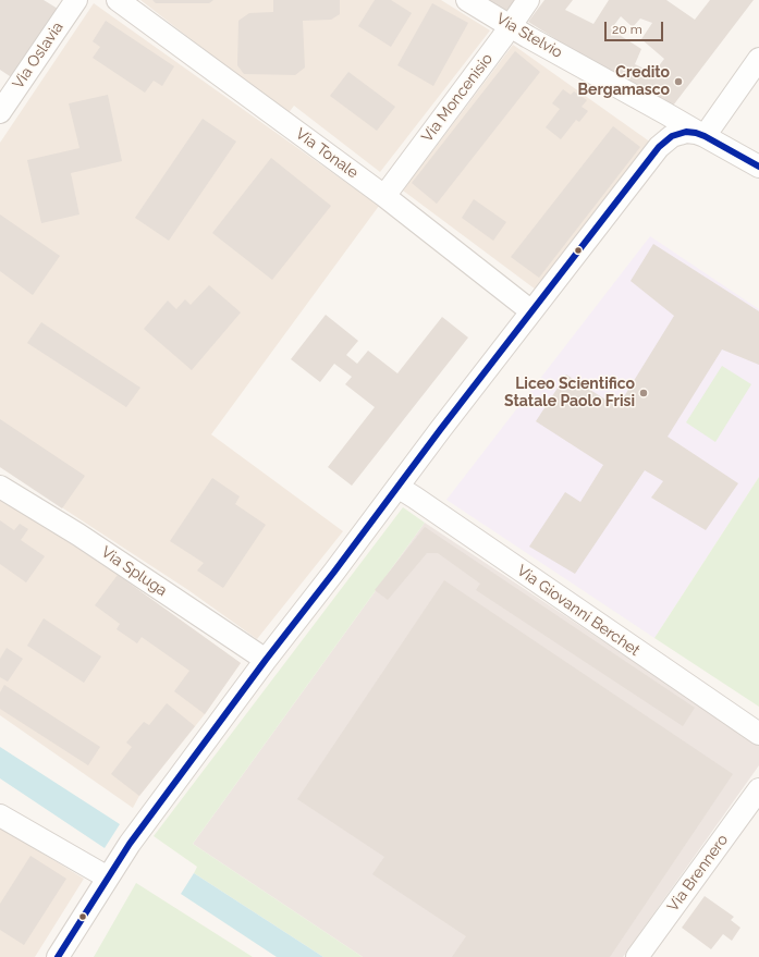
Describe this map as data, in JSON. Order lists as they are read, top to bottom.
{
  "streets": {
    "street": [
      "Via Stelvio",
      "Via Oslavia",
      "Via Moncenisio",
      "Via Tonale",
      "Via Spluga",
      "Via Giovanni Berchet",
      "Via Brennero"
    ]
  },
  "crossings": [
    ["Via Stelvio", "Via Moncenisio"],
    ["Via Moncenisio", "Via Tonale"]
  ],
  "places": ["Credito Bergamasco", "Liceo Scientifico Statale Paolo Frisi"],
  "scale_bar": "20 m"
}
